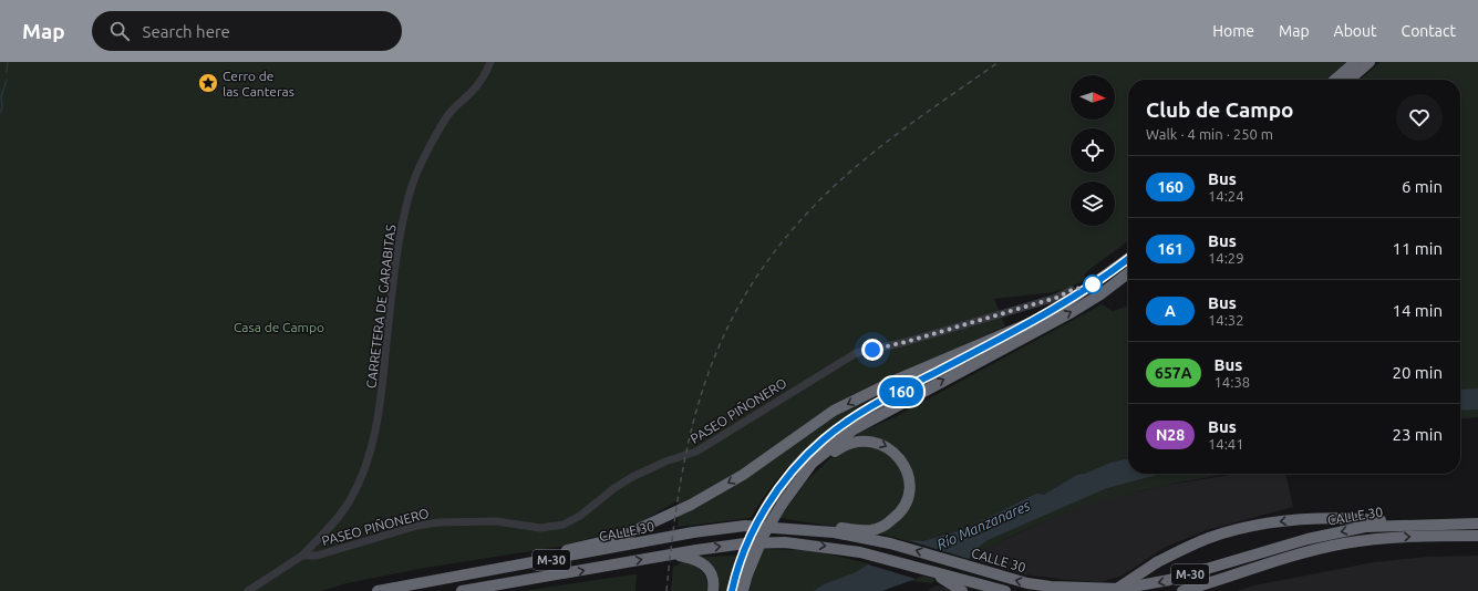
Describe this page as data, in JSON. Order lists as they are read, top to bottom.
{
  "streets": {
    "highway": ["CALLE 30", "M-30"],
    "street": ["CARRETERA DE GARABITAS", "PASEO PIÑONERO"]
  },
  "crossings": [
    ["CARRETERA DE GARABITAS", "PASEO PIÑONERO"],
    ["CALLE 30", "M-30"]
  ],
  "water": ["Río Manzanares"],
  "parks": ["Casa de Campo"],
  "places": {
    "place": ["Cerro de las Canteras"]
  },
  "lines": ["bus line 160"],
  "north": "right",
  "page": {
    "header": "Map",
    "search": "Search here",
    "nav": [
      "Home",
      "Map",
      "About",
      "Contact"
    ],
    "on_map": "160",
    "heading": ["Club de Campo", "Walk · 4 min · 250 m"],
    "list": [
      {
        "mark": "160",
        "name": "Bus",
        "note": "14:24",
        "value": "6 min"
      },
      {
        "mark": "161",
        "name": "Bus",
        "note": "14:29",
        "value": "11 min"
      },
      {
        "mark": "A",
        "name": "Bus",
        "note": "14:32",
        "value": "14 min"
      },
      {
        "mark": "657A",
        "name": "Bus",
        "note": "14:38",
        "value": "20 min"
      },
      {
        "mark": "N28",
        "name": "Bus",
        "note": "14:41",
        "value": "23 min"
      }
    ]
  }
}
